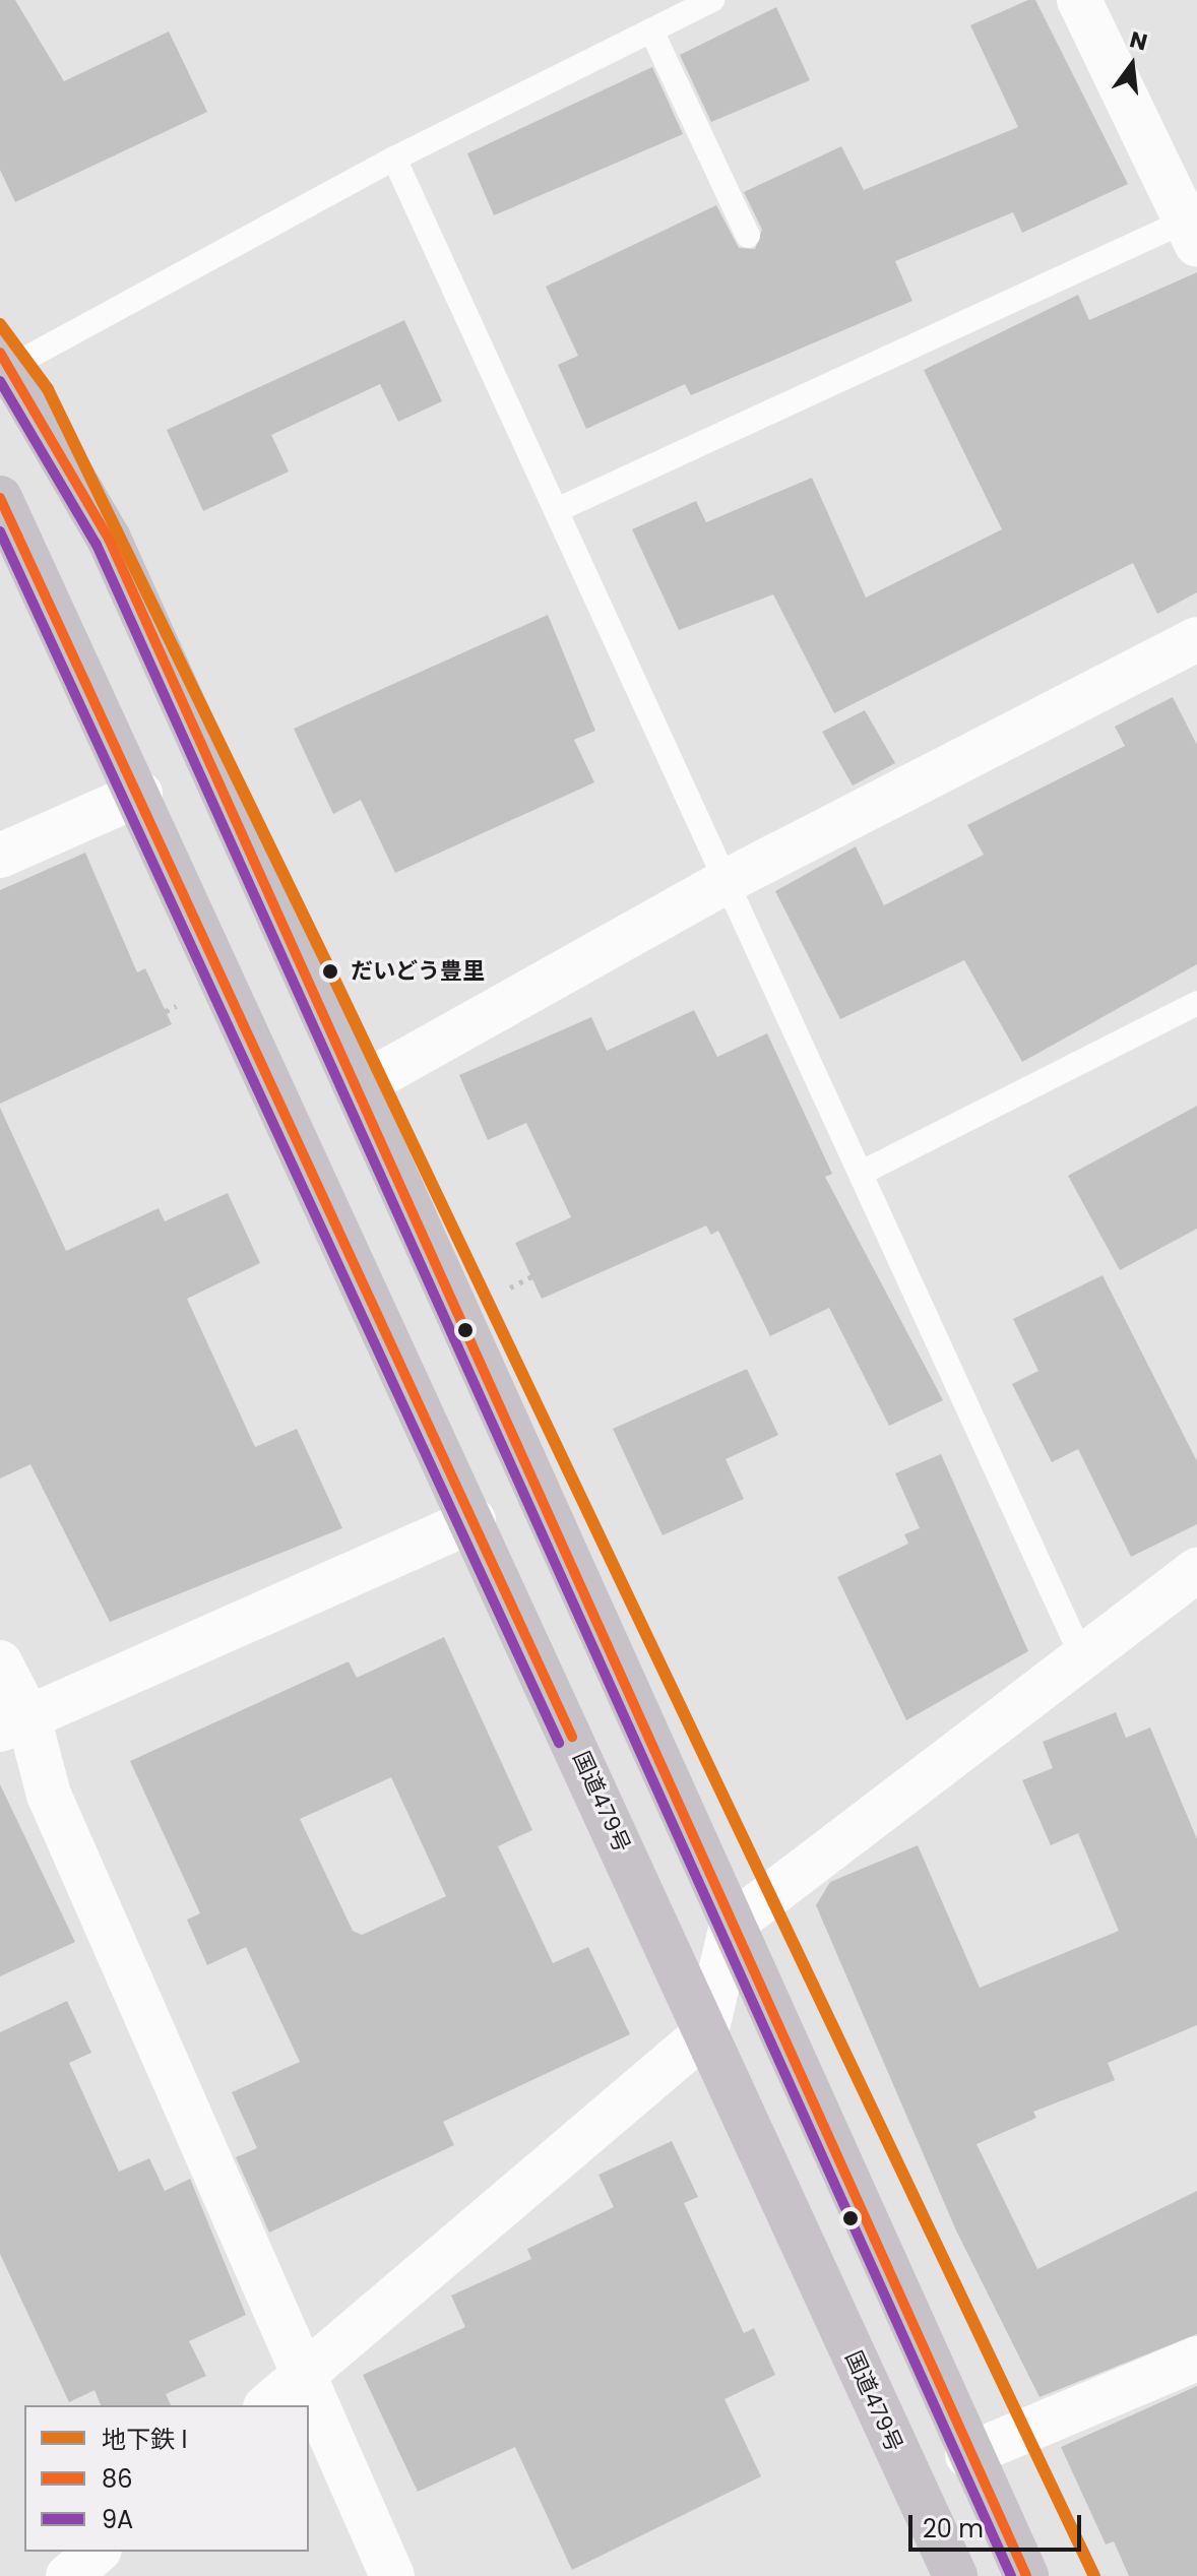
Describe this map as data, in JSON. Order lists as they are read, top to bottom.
{
  "streets": {
    "highway": ["国道479号"]
  },
  "places": ["だいどう豊里"],
  "lines": ["metro line I", "transit line 86", "transit line 9A"],
  "legend": ["地下鉄 I", "86", "9A"],
  "scale_bar": "20 m",
  "north": "top"
}
